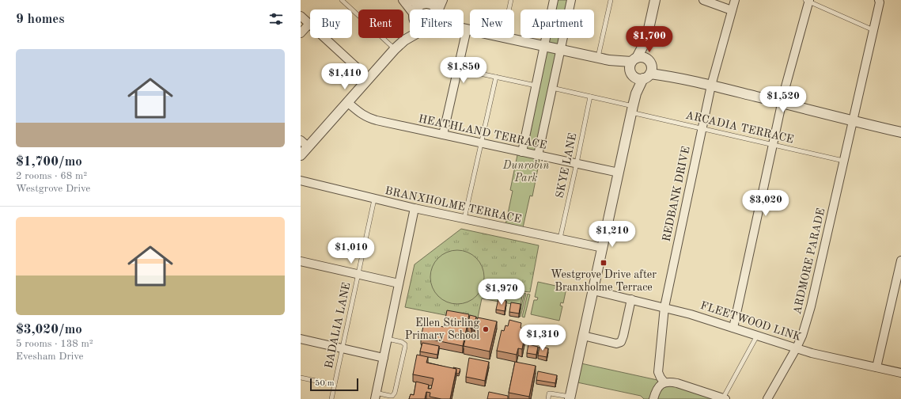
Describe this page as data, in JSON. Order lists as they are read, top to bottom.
{
  "streets": {
    "street": [
      "HEATHLAND TERRACE",
      "REDBANK DRIVE",
      "BRANXHOLME TERRACE",
      "ARDMORE PARADE",
      "FLEETWOOD LINK"
    ],
    "lane": ["ARCADIA TERRACE", "SKYE LANE", "BADALIA LANE"]
  },
  "crossings": [
    ["ARCADIA TERRACE", "REDBANK DRIVE"],
    ["ARCADIA TERRACE", "ARDMORE PARADE"],
    ["HEATHLAND TERRACE", "SKYE LANE"],
    ["SKYE LANE", "BRANXHOLME TERRACE"],
    ["REDBANK DRIVE", "FLEETWOOD LINK"],
    ["BRANXHOLME TERRACE", "BADALIA LANE"],
    ["ARDMORE PARADE", "FLEETWOOD LINK"]
  ],
  "parks": ["Dunrobin Park"],
  "places": {
    "transit": ["Westgrove Drive after Branxholme Terrace"],
    "other": ["Ellen Stirling Primary School"]
  },
  "scale_bar": "50 m",
  "page": {
    "heading": "9 homes",
    "chip": [
      "Buy",
      "Rent",
      "Filters",
      "New",
      "Apartment"
    ],
    "price": [
      "$1,700",
      "$1,850",
      "$1,410",
      "$1,520",
      "$3,020",
      "$1,210",
      "$1,010",
      "$1,970",
      "$1,310"
    ],
    "list": [
      {
        "name": "$1,700/mo",
        "note": "2 rooms · 68 m² · Westgrove Drive"
      },
      {
        "name": "$3,020/mo",
        "note": "5 rooms · 138 m² · Evesham Drive"
      }
    ],
    "scale": "50 m"
  }
}
